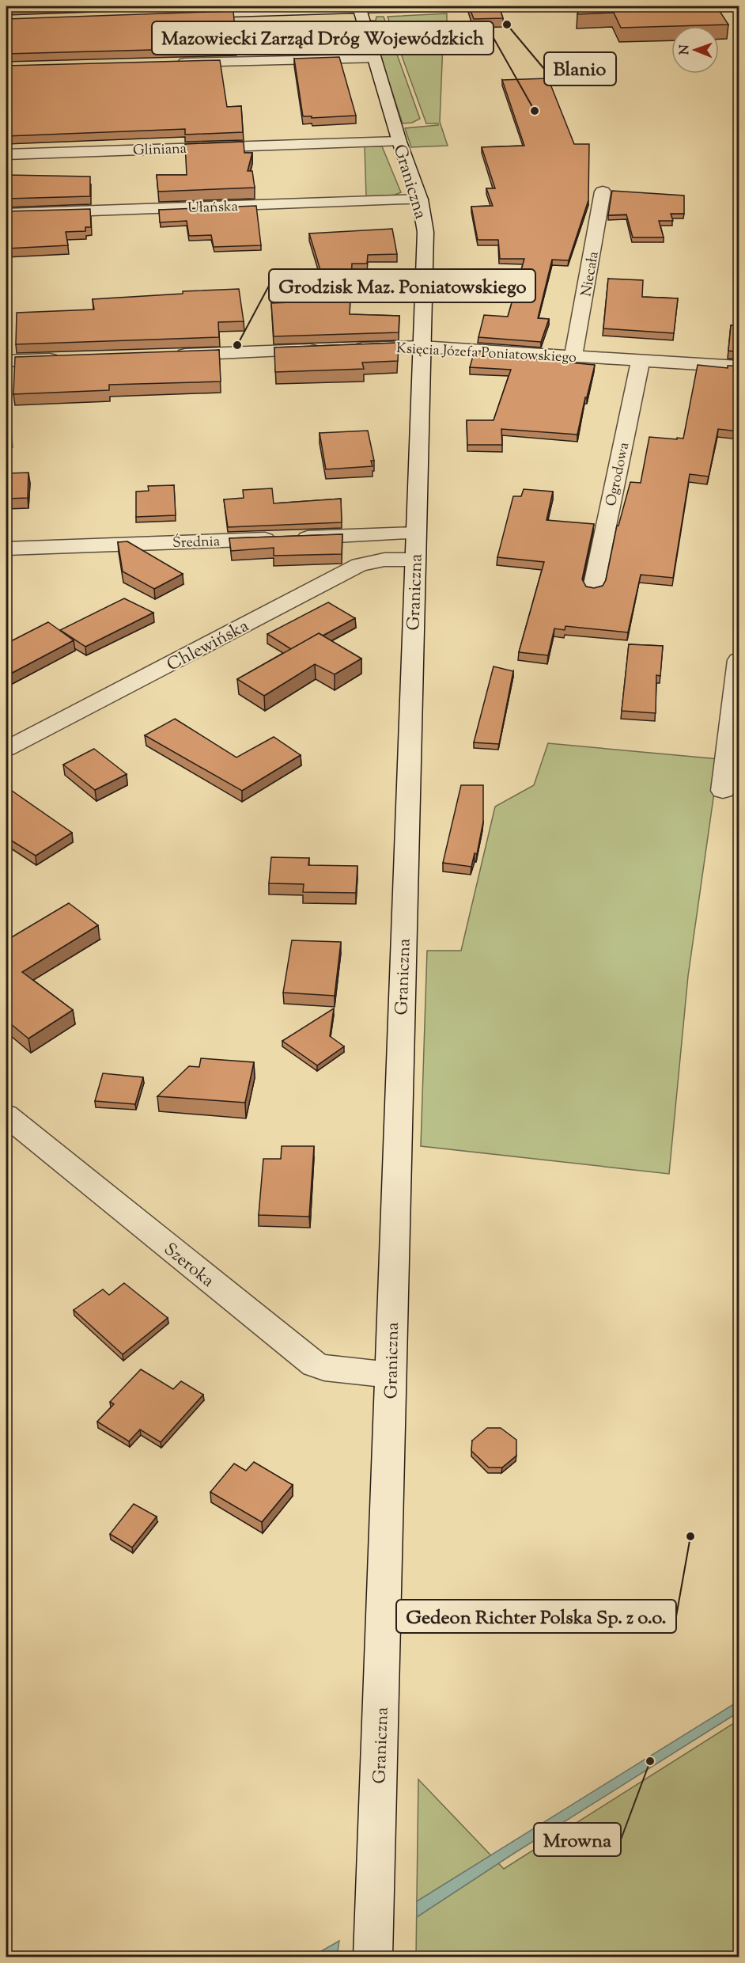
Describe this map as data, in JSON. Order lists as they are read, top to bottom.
{
  "streets": {
    "street": [
      "Gliniana",
      "Graniczna",
      "Ułańska",
      "Niecała",
      "Księcia Józefa Poniatowskiego",
      "Ogrodowa",
      "Średnia",
      "Chlewińska",
      "Szeroka"
    ]
  },
  "crossings": [
    ["Gliniana", "Graniczna"],
    ["Graniczna", "Ułańska"],
    ["Graniczna", "Księcia Józefa Poniatowskiego"],
    ["Graniczna", "Średnia"],
    ["Graniczna", "Chlewińska"],
    ["Graniczna", "Szeroka"],
    ["Niecała", "Księcia Józefa Poniatowskiego"],
    ["Księcia Józefa Poniatowskiego", "Ogrodowa"]
  ],
  "places": [
    "Blanio",
    "Mazowiecki Zarząd Dróg Wojewódzkich",
    "Grodzisk Maz. Poniatowskiego",
    "Gedeon Richter Polska Sp. z o.o.",
    "Mrowna"
  ],
  "north": "left"
}
